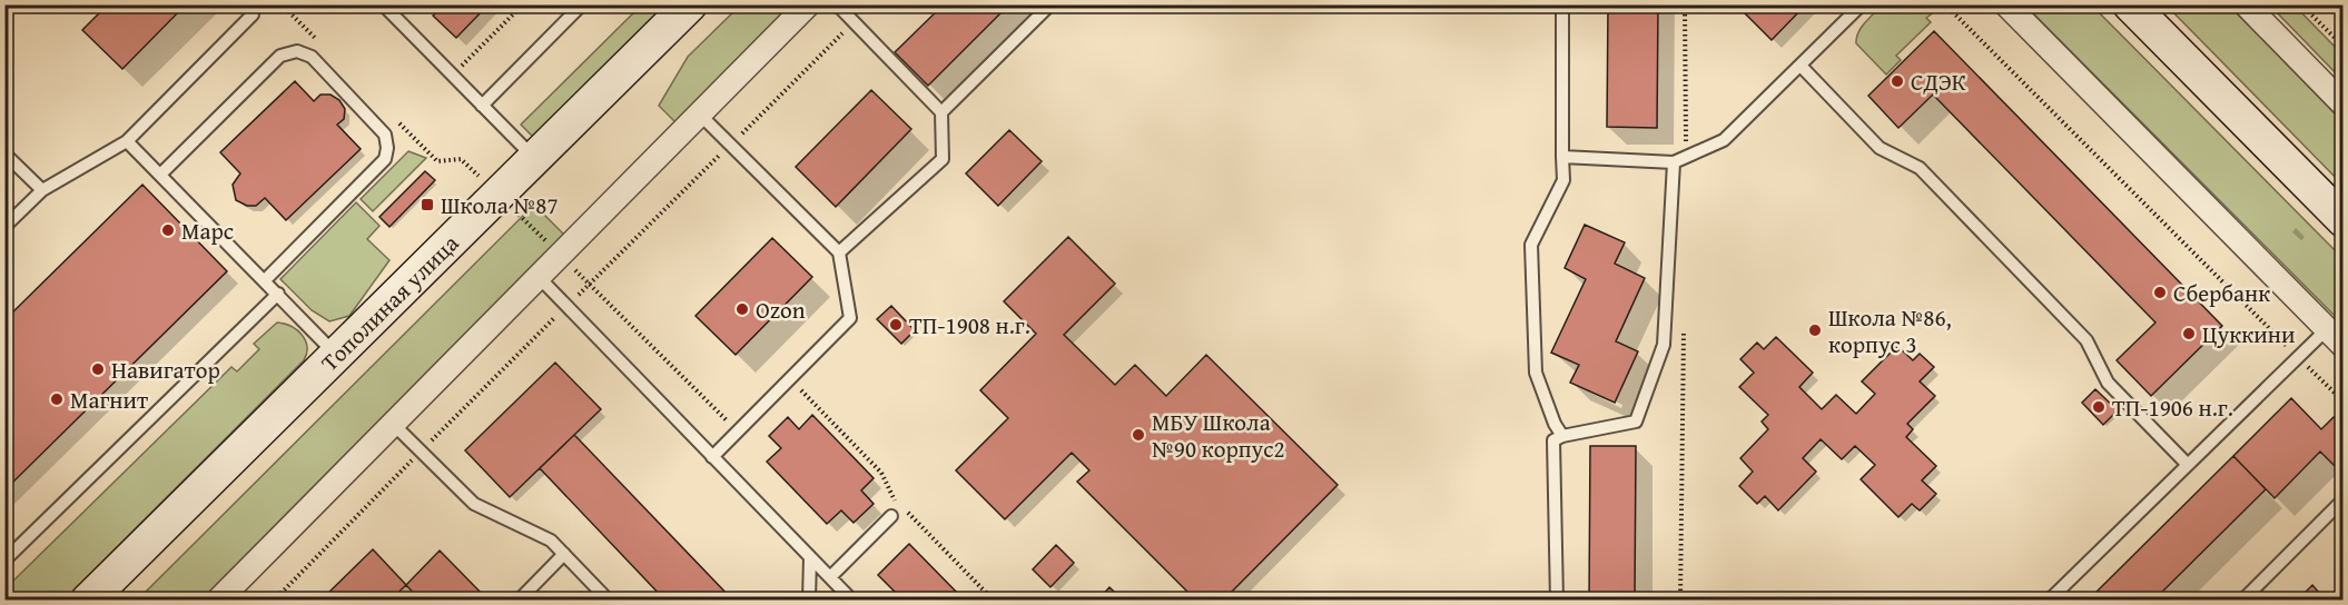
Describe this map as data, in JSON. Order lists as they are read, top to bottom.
{
  "streets": {
    "main road": ["Тополиная улица"]
  },
  "places": {
    "other": [
      "СДЭК",
      "Марс",
      "Сбербанк",
      "Ozon",
      "ТП-1908 н.г.",
      "Школа №86, корпус 3",
      "Цуккини",
      "Навигатор",
      "Магнит",
      "ТП-1906 н.г.",
      "МБУ Школа №90 корпус2"
    ],
    "transit": ["Школа №87"]
  }
}
